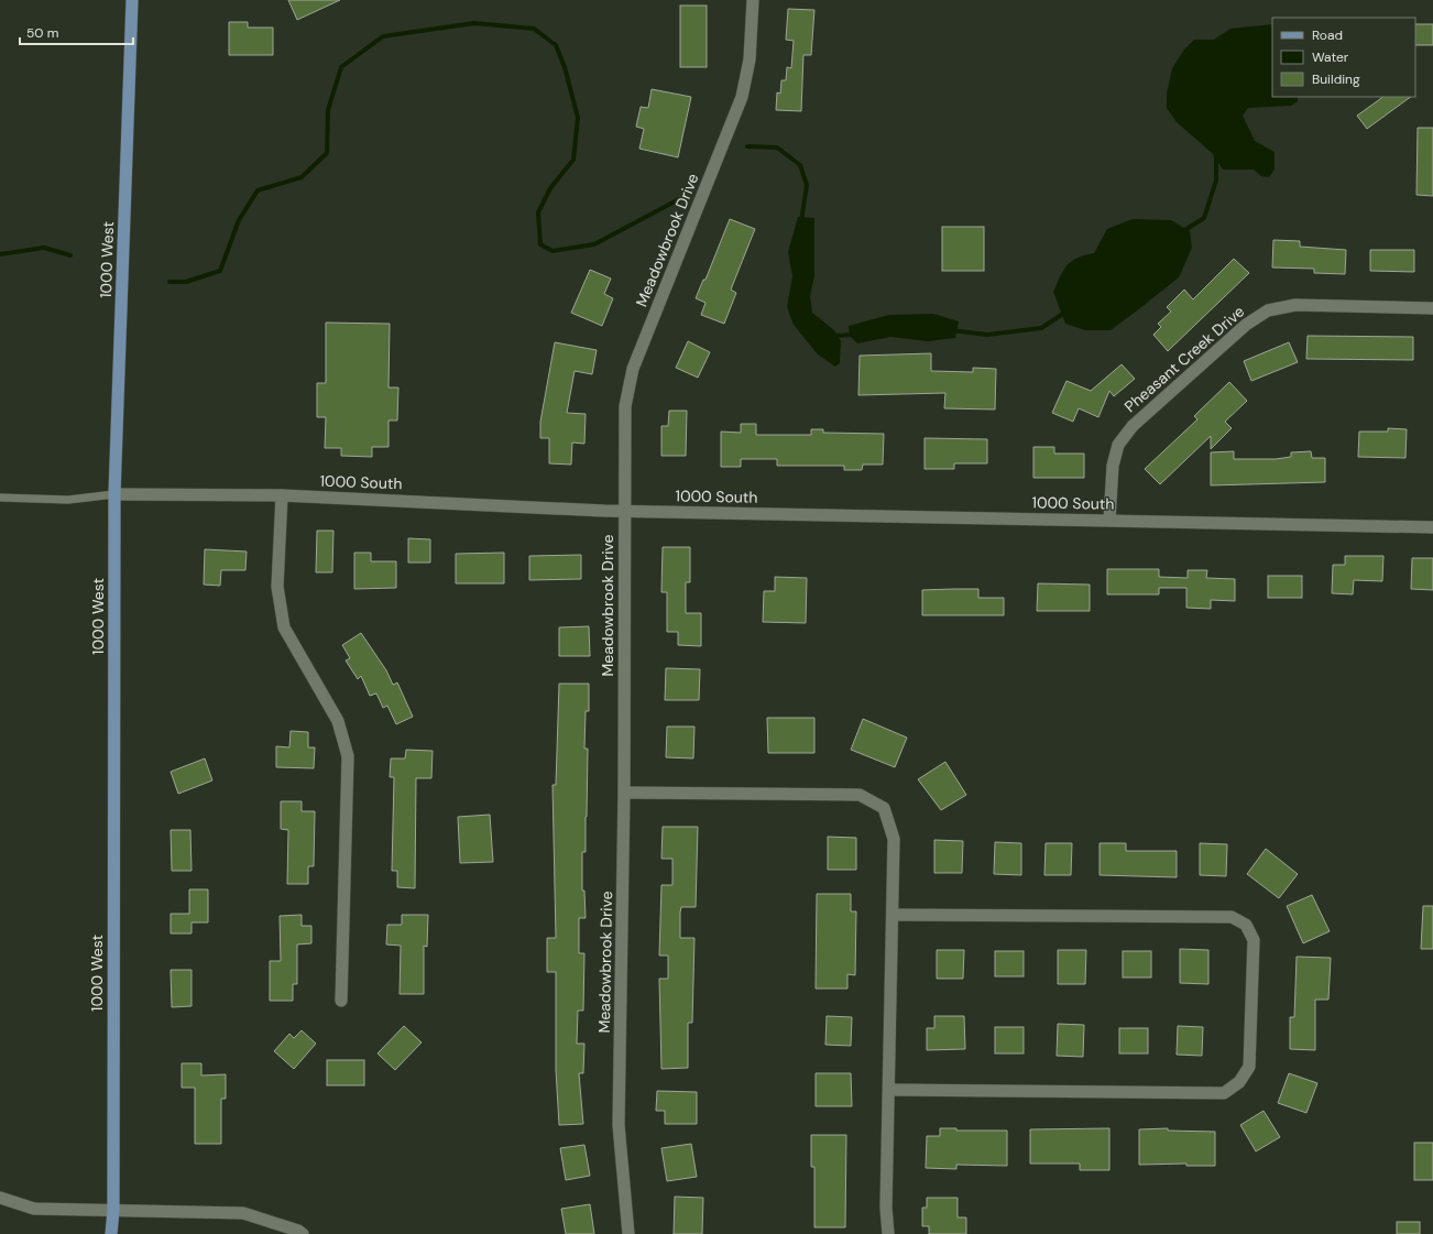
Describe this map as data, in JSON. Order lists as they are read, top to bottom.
{
  "streets": {
    "main road": ["1000 West"],
    "street": ["Meadowbrook Drive", "Pheasant Creek Drive", "1000 South"]
  },
  "crossings": [
    ["Meadowbrook Drive", "1000 South"],
    ["1000 West", "1000 South"],
    ["Pheasant Creek Drive", "1000 South"]
  ],
  "legend": ["Road", "Water", "Building"],
  "scale_bar": "50 m"
}
